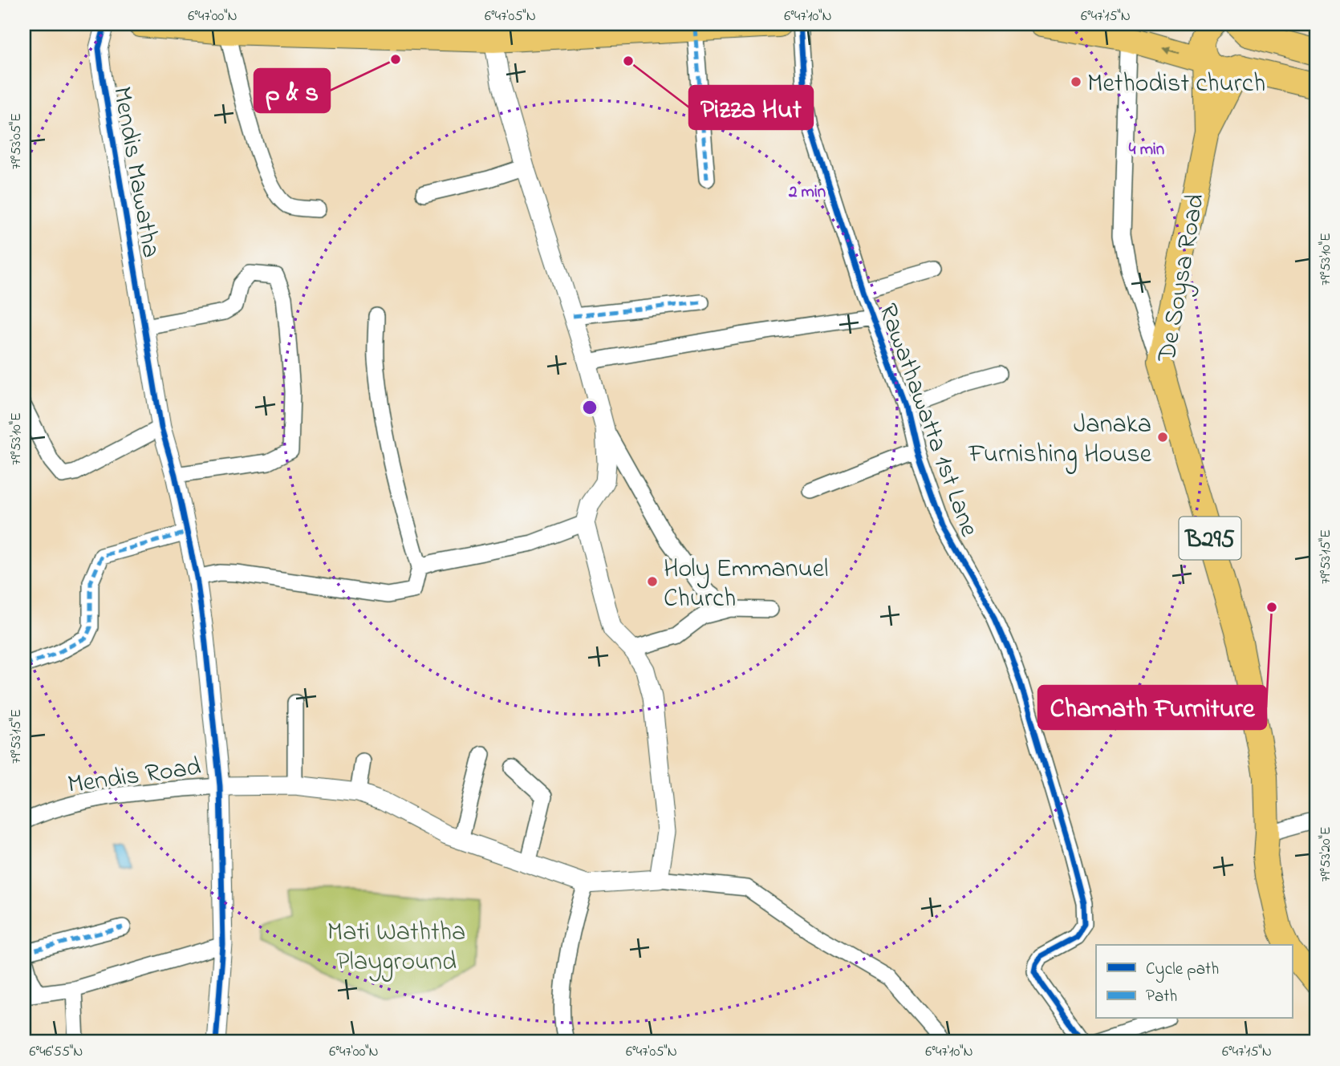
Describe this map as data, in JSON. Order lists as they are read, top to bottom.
{
  "streets": {
    "highway": ["De Soysa Road", "B295"],
    "street": ["Mendis Mawatha", "Rawathawatta 1st Lane", "Mendis Road"]
  },
  "crossings": [
    ["Mendis Mawatha", "Mendis Road"]
  ],
  "parks": ["Mati Waththa Playground"],
  "places": [
    "p & s",
    "Pizza Hut",
    "Methodist church",
    "Janaka Furnishing House",
    "Holy Emmanuel Church",
    "Chamath Furniture"
  ],
  "legend": ["Cycle path", "Path"],
  "coordinates": [
    "6°47'00\"N",
    "6°47'05\"N",
    "6°47'10\"N",
    "6°47'15\"N",
    "79°53'05\"E",
    "79°53'10\"E",
    "79°53'15\"E",
    "79°53'20\"E",
    "6°46'55\"N"
  ],
  "rings": ["4 min", "2 min"]
}
